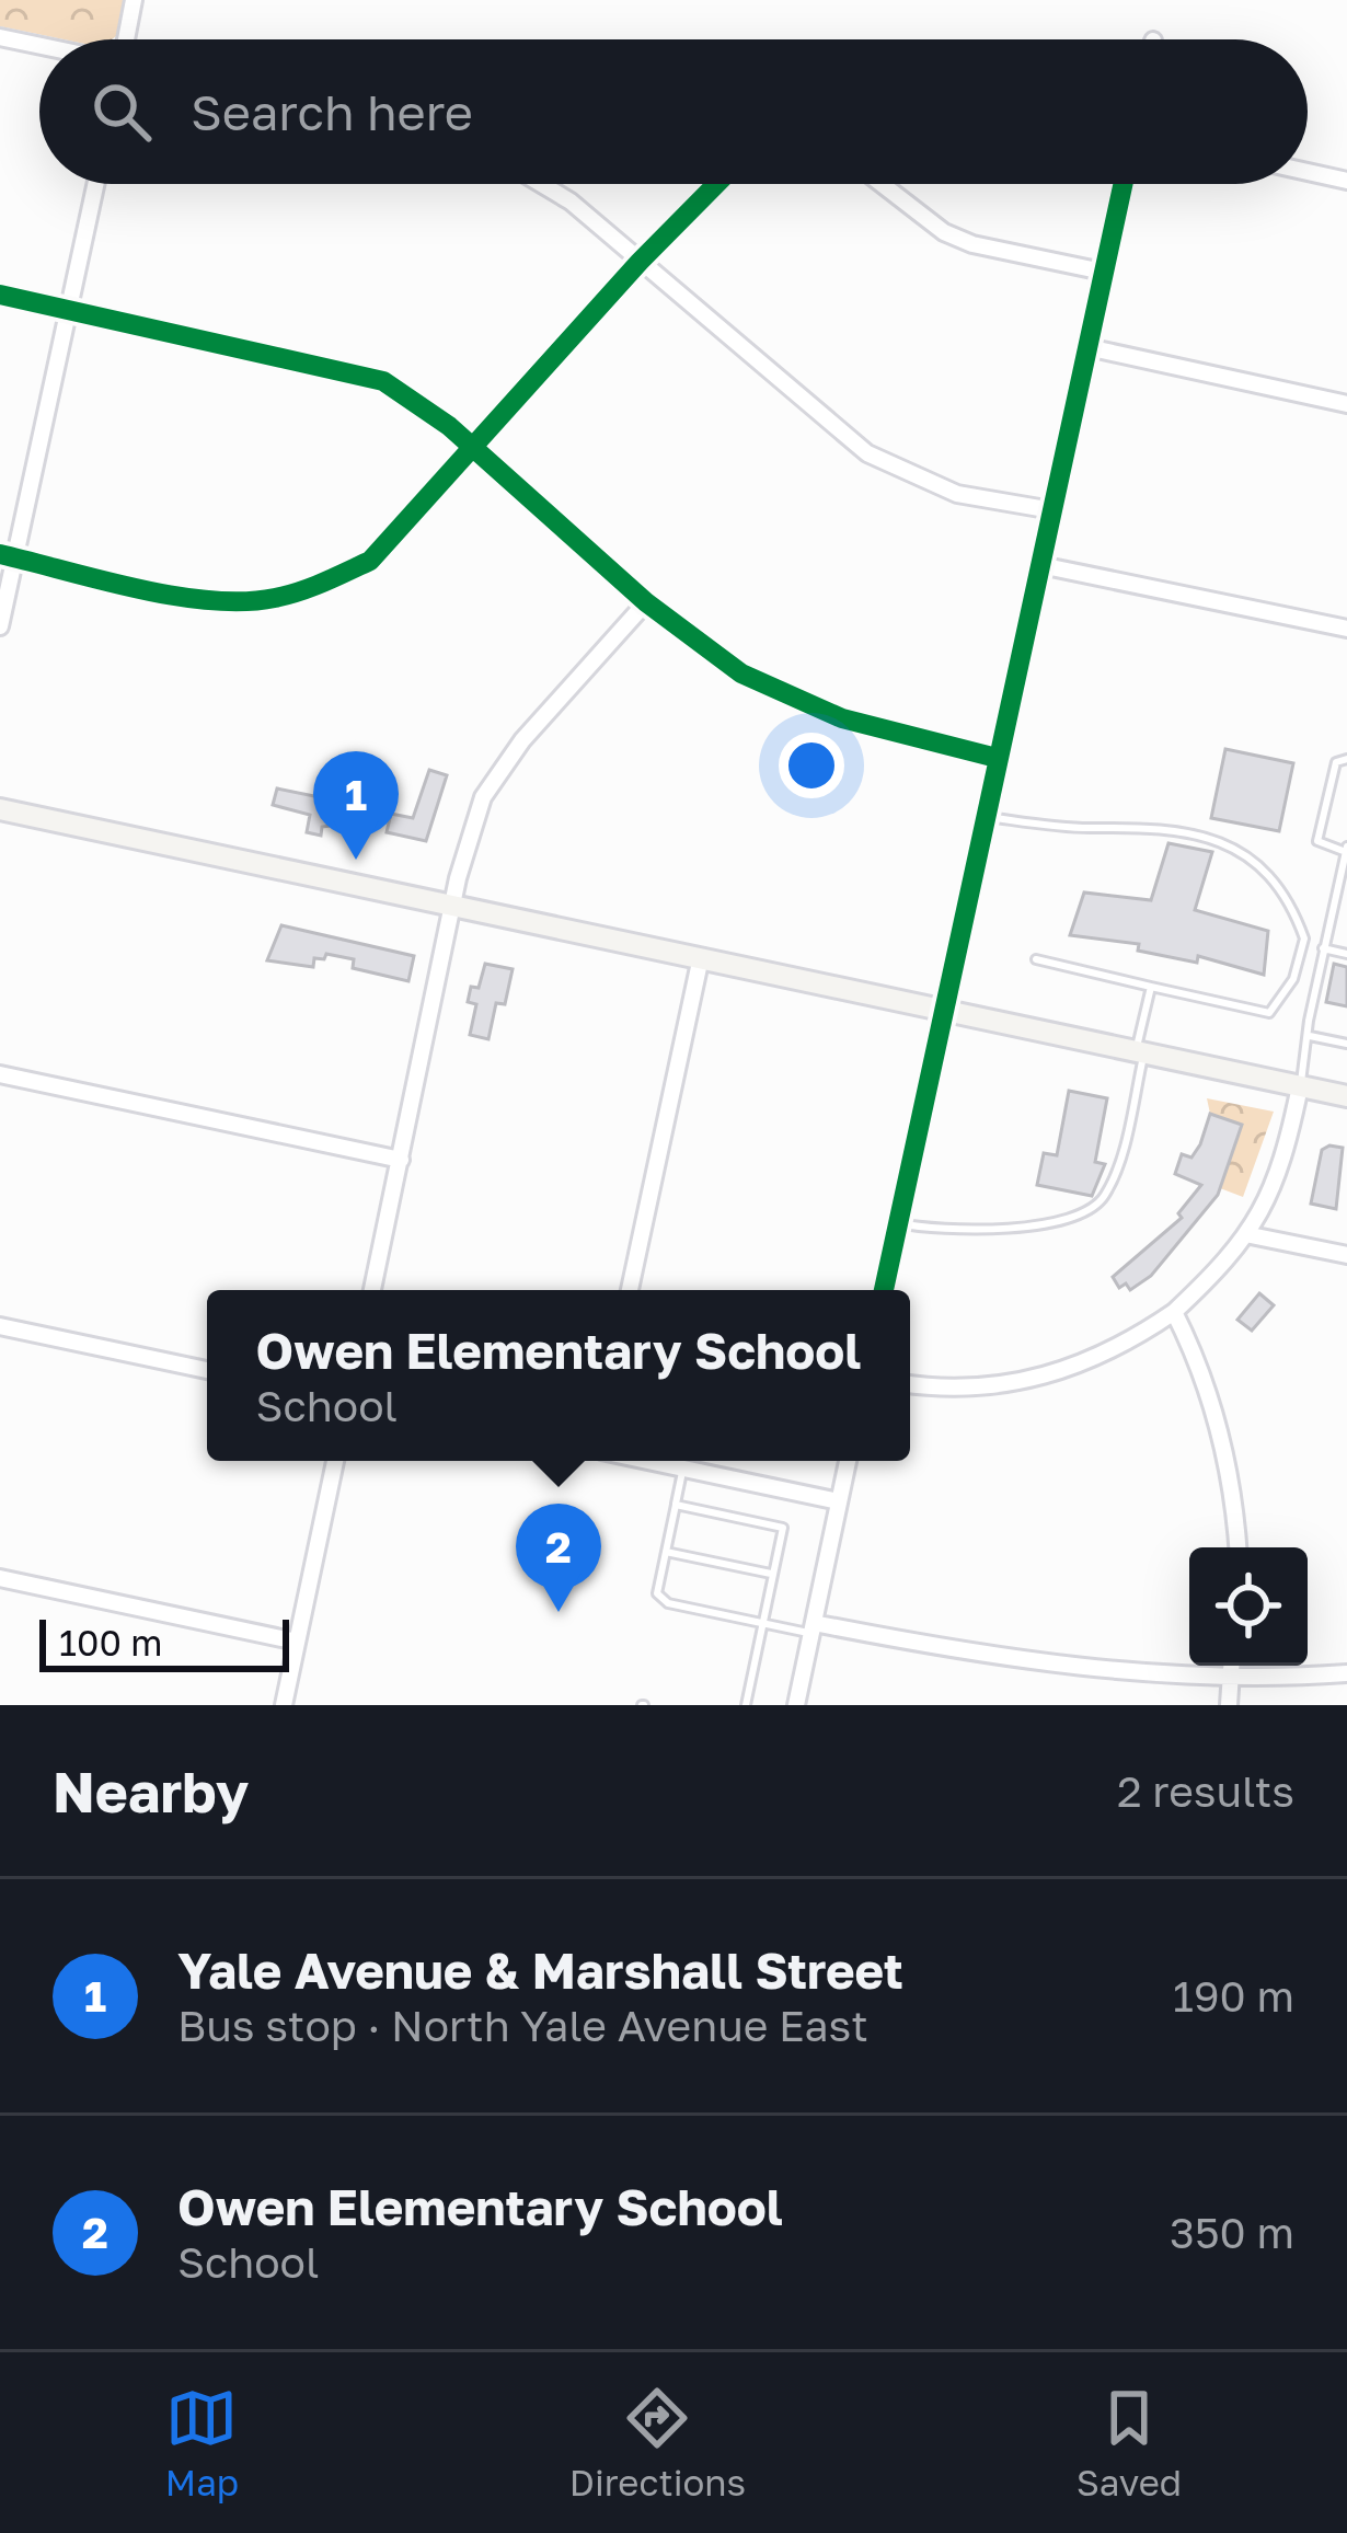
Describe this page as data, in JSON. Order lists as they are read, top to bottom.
{
  "scale_bar": "100 m",
  "page": {
    "search": "Search here",
    "pins": ["1", "2"],
    "popup": ["Owen Elementary School", "School"],
    "scale": "100 m",
    "heading": ["Nearby", "2 results"],
    "list": [
      {
        "mark": "1",
        "name": "Yale Avenue & Marshall Street",
        "note": "Bus stop · North Yale Avenue East",
        "value": "190 m"
      },
      {
        "mark": "2",
        "name": "Owen Elementary School",
        "note": "School",
        "value": "350 m"
      }
    ],
    "nav": ["Map", "Directions", "Saved"]
  }
}
